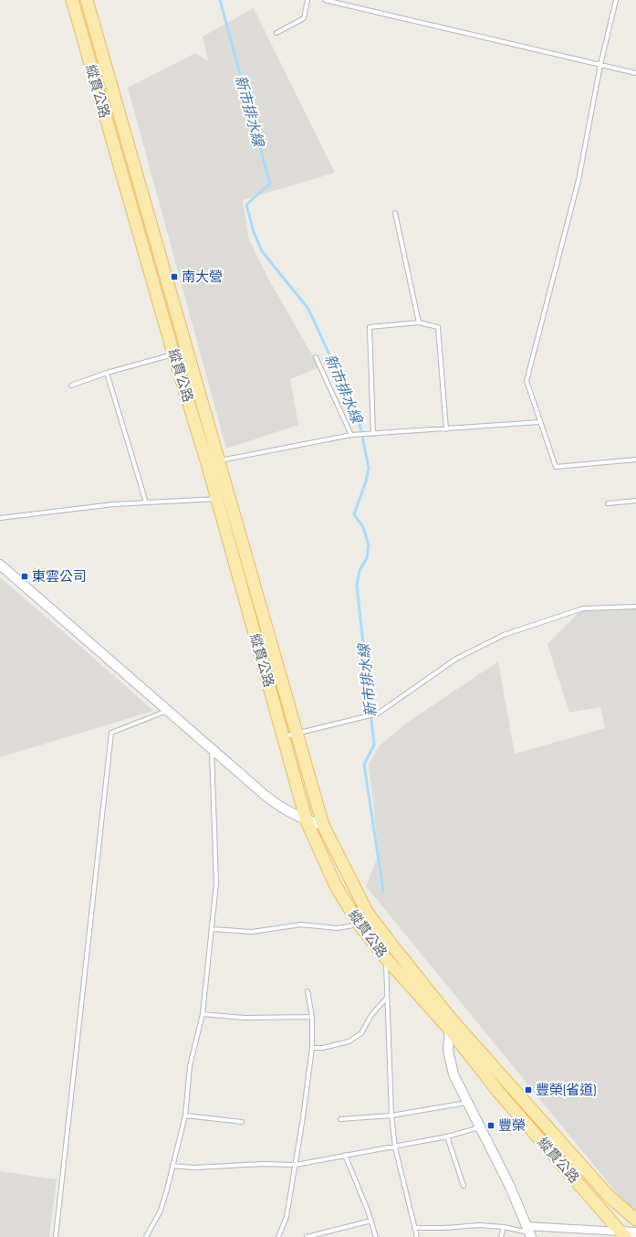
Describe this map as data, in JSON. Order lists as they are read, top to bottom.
{
  "streets": {
    "main road": ["縱貫公路"]
  },
  "water": ["新市排水線"],
  "places": {
    "transit": [
      "南大營",
      "東雲公司",
      "豐榮(省道)",
      "豐榮"
    ]
  }
}
